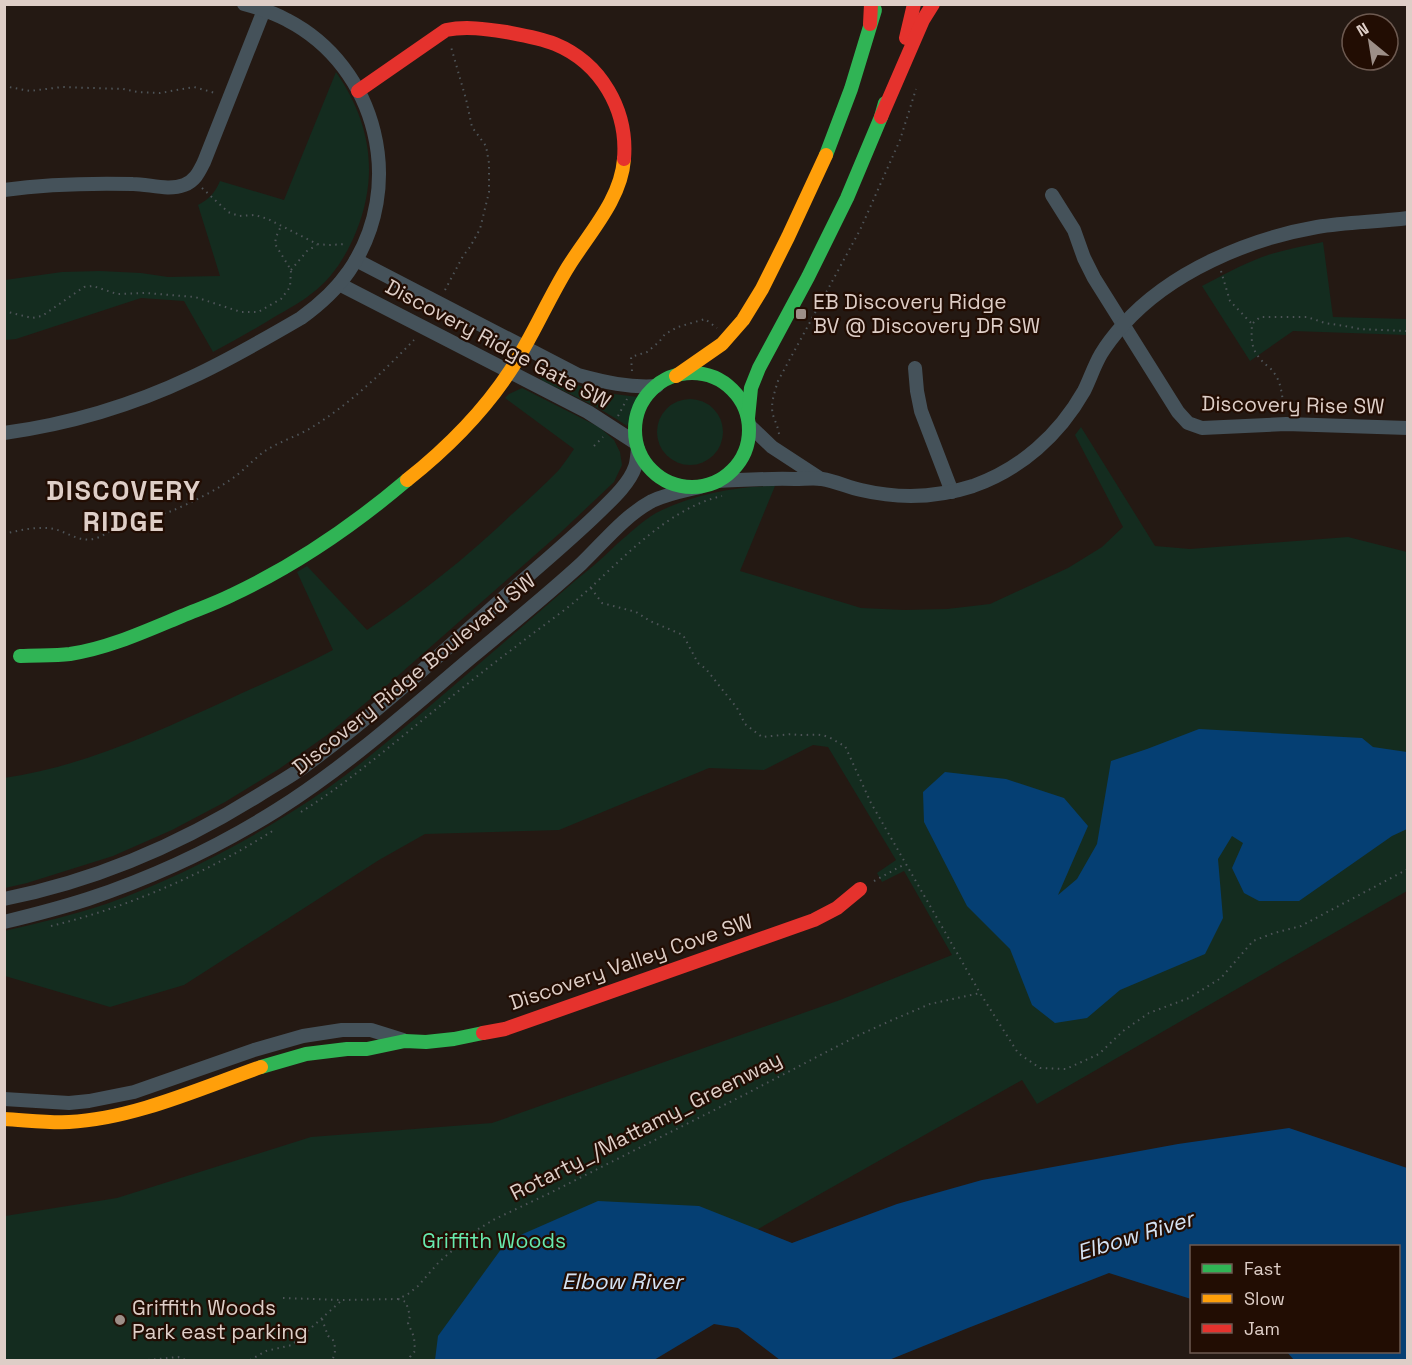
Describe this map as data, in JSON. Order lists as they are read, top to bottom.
{
  "streets": {
    "main road": ["Discovery Valley Cove SW"],
    "street": ["Discovery Ridge Gate SW", "Discovery Rise SW", "Discovery Ridge Boulevard SW"],
    "path": ["Rotarty_/Mattamy_Greenway"]
  },
  "crossings": [
    ["Discovery Ridge Gate SW", "Discovery Ridge Boulevard SW"]
  ],
  "districts": ["DISCOVERY RIDGE"],
  "water": ["Elbow River"],
  "parks": ["Griffith Woods"],
  "places": {
    "transit": ["EB Discovery Ridge BV @ Discovery DR SW"],
    "other": ["Griffith Woods Park east parking"]
  },
  "legend": ["Fast", "Slow", "Jam"],
  "north": "top left"
}
